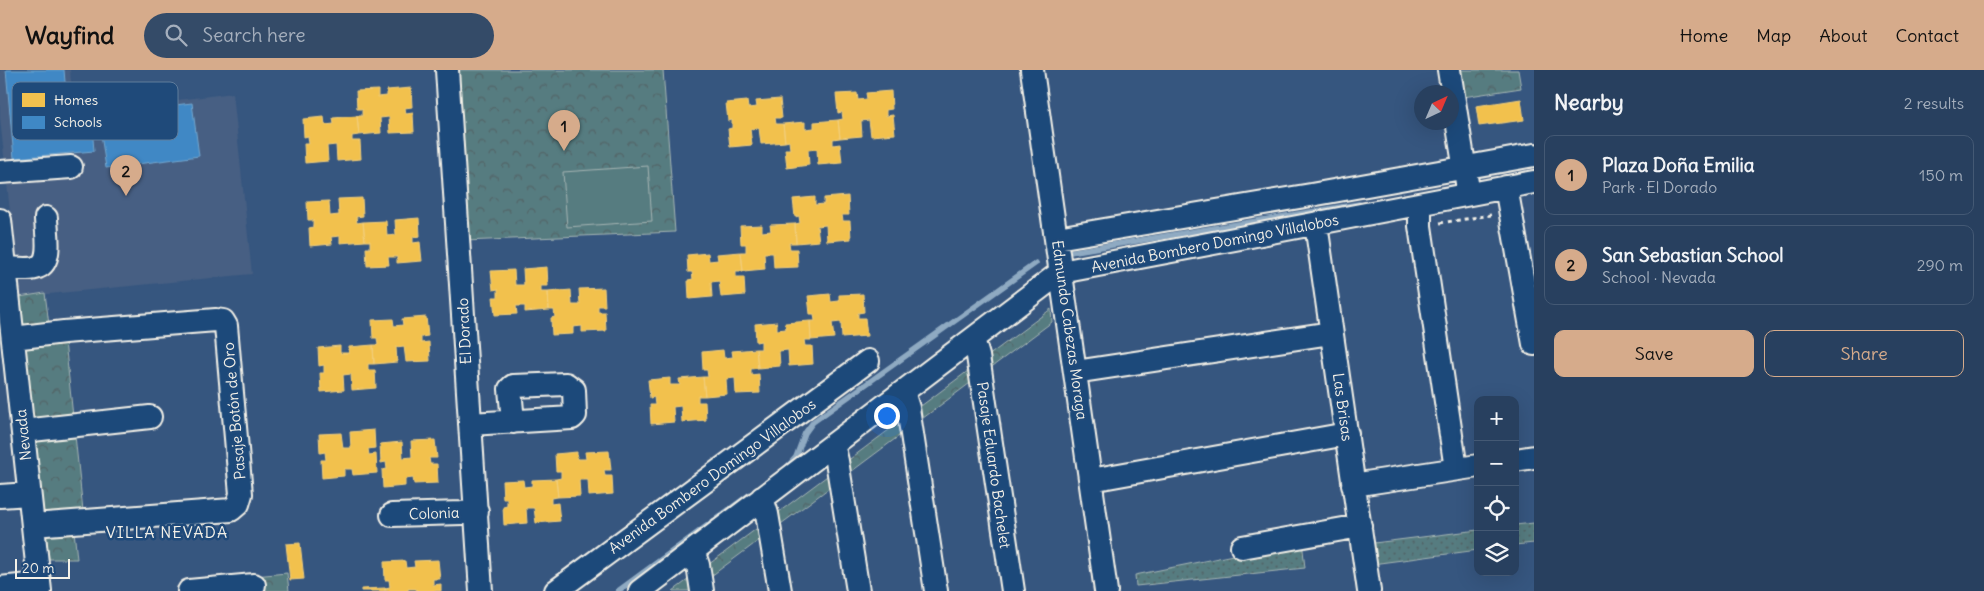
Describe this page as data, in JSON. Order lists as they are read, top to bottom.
{
  "streets": {
    "street": [
      "Avenida Bombero Domingo Villalobos",
      "Edmundo Cabezas Moraga",
      "El Dorado",
      "Las Brisas",
      "Pasaje Botón de Oro",
      "Nevada",
      "Pasaje Eduardo Bachelet",
      "Colonia"
    ]
  },
  "crossings": [
    ["Avenida Bombero Domingo Villalobos", "Edmundo Cabezas Moraga"],
    ["Avenida Bombero Domingo Villalobos", "Las Brisas"],
    ["Avenida Bombero Domingo Villalobos", "Pasaje Eduardo Bachelet"],
    ["El Dorado", "Colonia"],
    ["Pasaje Botón de Oro", "Nevada"]
  ],
  "districts": ["VILLA NEVADA"],
  "legend": ["Homes", "Schools"],
  "scale_bar": "20 m",
  "north": "top right",
  "page": {
    "header": "Wayfind",
    "search": "Search here",
    "nav": [
      "Home",
      "Map",
      "About",
      "Contact"
    ],
    "heading": ["Nearby", "2 results"],
    "pins": ["1", "2"],
    "list": [
      {
        "mark": "1",
        "name": "Plaza Doña Emilia",
        "note": "Park · El Dorado",
        "value": "150 m"
      },
      {
        "mark": "2",
        "name": "San Sebastian School",
        "note": "School · Nevada",
        "value": "290 m"
      }
    ],
    "buttons": ["Save", "Share"],
    "map_buttons": ["+", "−"],
    "scale": "20 m"
  }
}
